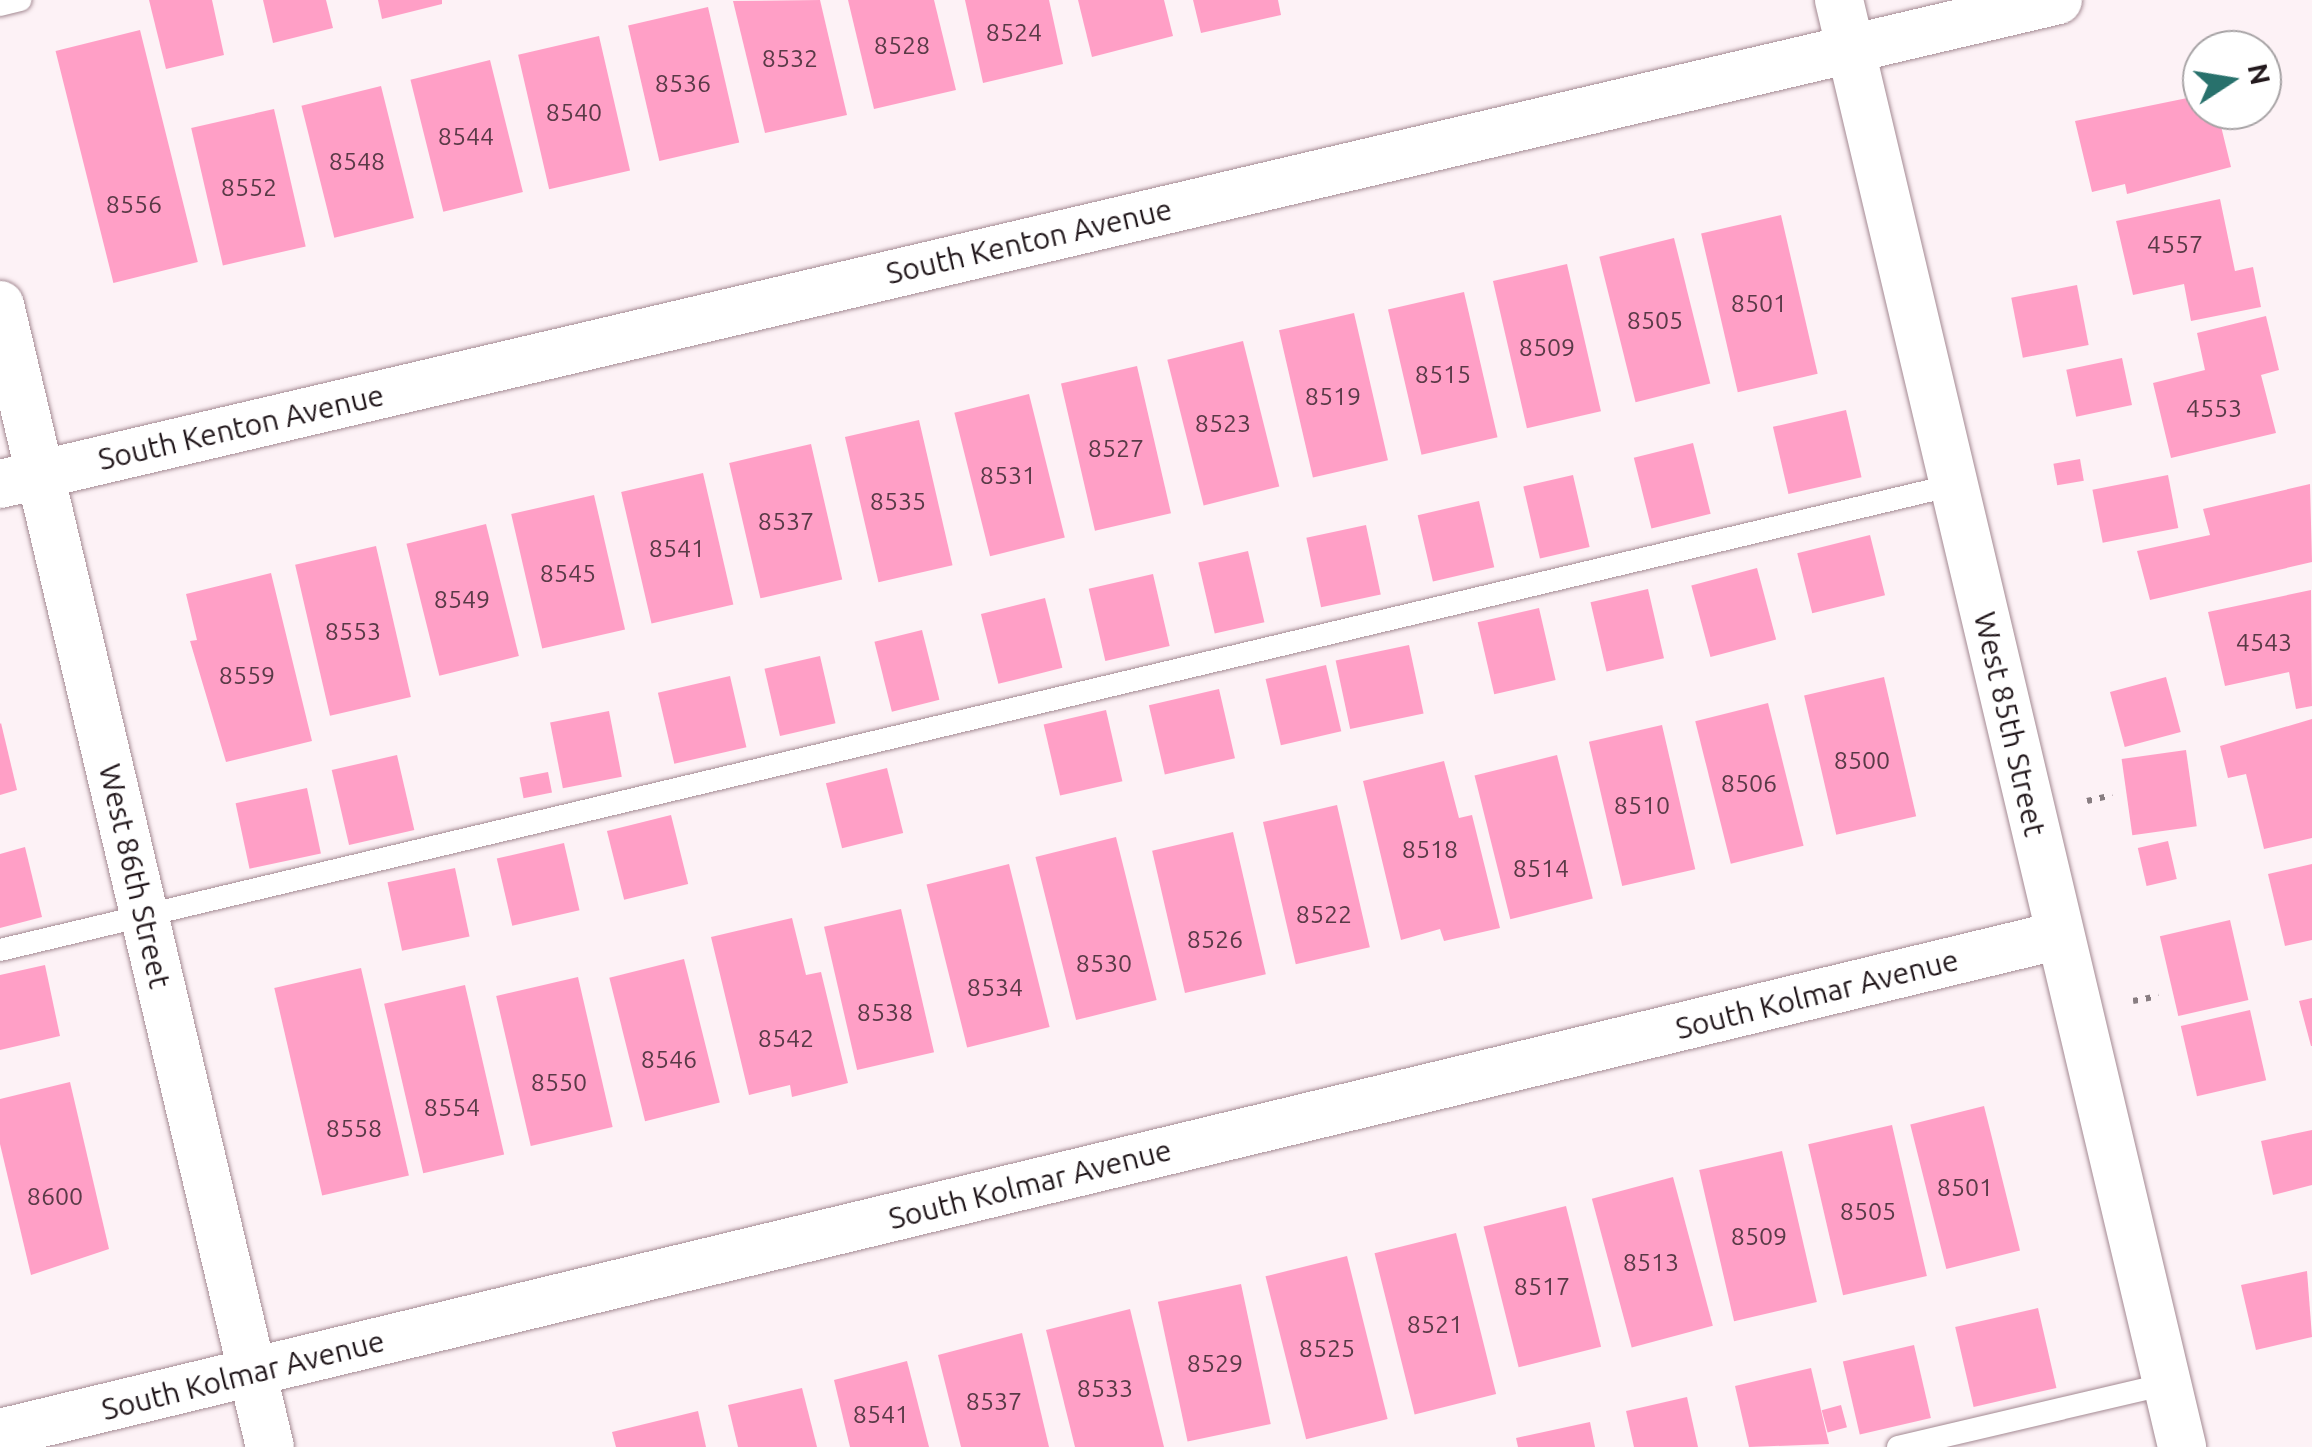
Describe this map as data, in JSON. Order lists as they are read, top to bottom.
{
  "streets": {
    "street": [
      "South Kenton Avenue",
      "West 85th Street",
      "West 86th Street",
      "South Kolmar Avenue"
    ]
  },
  "crossings": [
    ["South Kenton Avenue", "West 85th Street"],
    ["South Kenton Avenue", "West 86th Street"],
    ["West 85th Street", "South Kolmar Avenue"],
    ["West 86th Street", "South Kolmar Avenue"]
  ],
  "house_numbers": [
    "8524",
    "8528",
    "8532",
    "8536",
    "8540",
    "8544",
    "8548",
    "8552",
    "8556",
    "4557",
    "8501",
    "8505",
    "8509",
    "8515",
    "8519",
    "4553",
    "8523",
    "8527",
    "8531",
    "8535",
    "8537",
    "8541",
    "8545",
    "8549",
    "8553",
    "4543",
    "8559",
    "8500",
    "8506",
    "8510",
    "8518",
    "8514",
    "8522",
    "8526",
    "8530",
    "8534",
    "8538",
    "8542",
    "8546",
    "8550",
    "8554",
    "8558",
    "8501",
    "8600",
    "8505",
    "8509",
    "8513",
    "8517",
    "8521",
    "8525",
    "8529",
    "8533",
    "8537",
    "8541"
  ],
  "north": "right"
}
